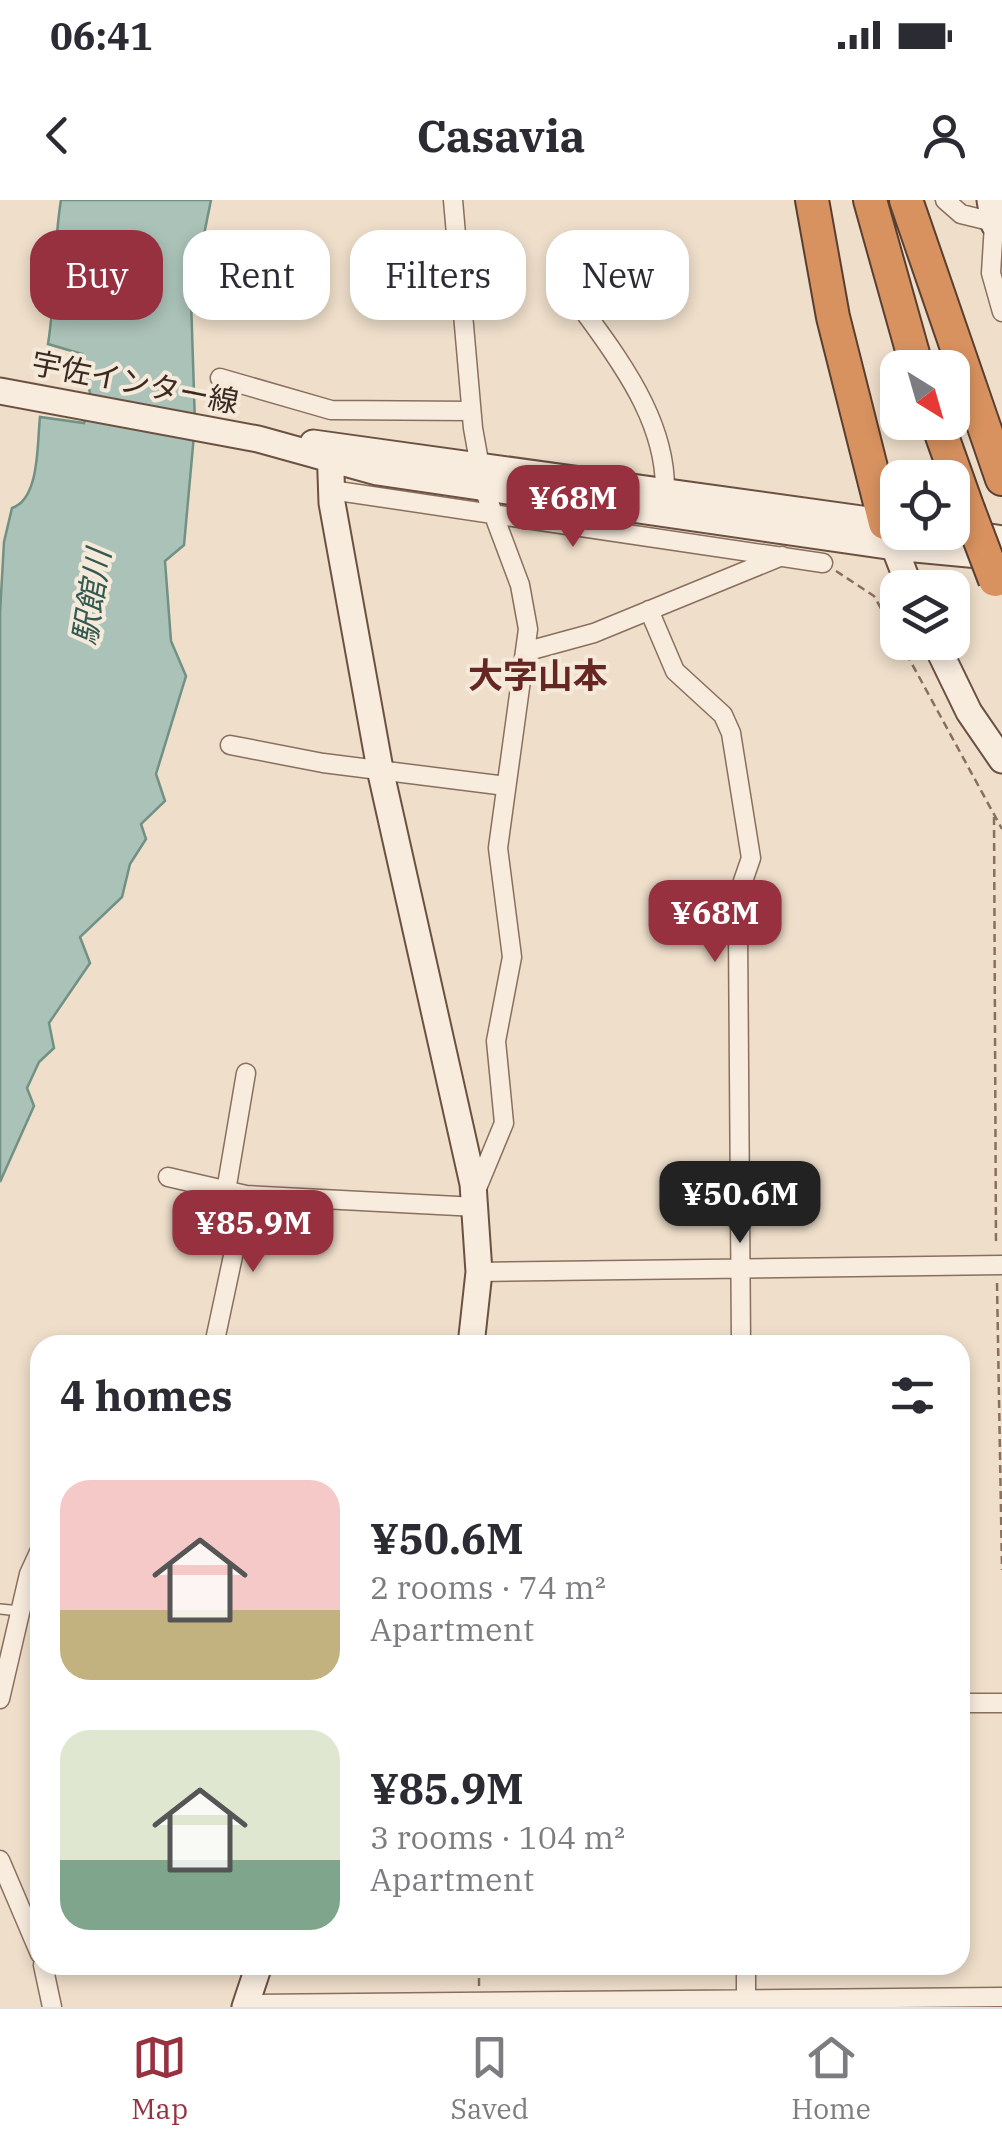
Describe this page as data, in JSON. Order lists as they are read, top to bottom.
{
  "streets": {
    "main road": ["宇佐インター線"]
  },
  "districts": ["大字山本"],
  "water": ["駅館川"],
  "north": "bottom right",
  "page": {
    "status": "06:41",
    "header": "Casavia",
    "chip": [
      "Buy",
      "Rent",
      "Filters",
      "New"
    ],
    "price": [
      "¥68M",
      "¥68M",
      "¥50.6M",
      "¥85.9M"
    ],
    "heading": "4 homes",
    "list": [
      {
        "name": "¥50.6M",
        "note": "2 rooms · 74 m² · Apartment"
      },
      {
        "name": "¥85.9M",
        "note": "3 rooms · 104 m² · Apartment"
      }
    ],
    "tabs": ["Map", "Saved", "Home"]
  }
}
